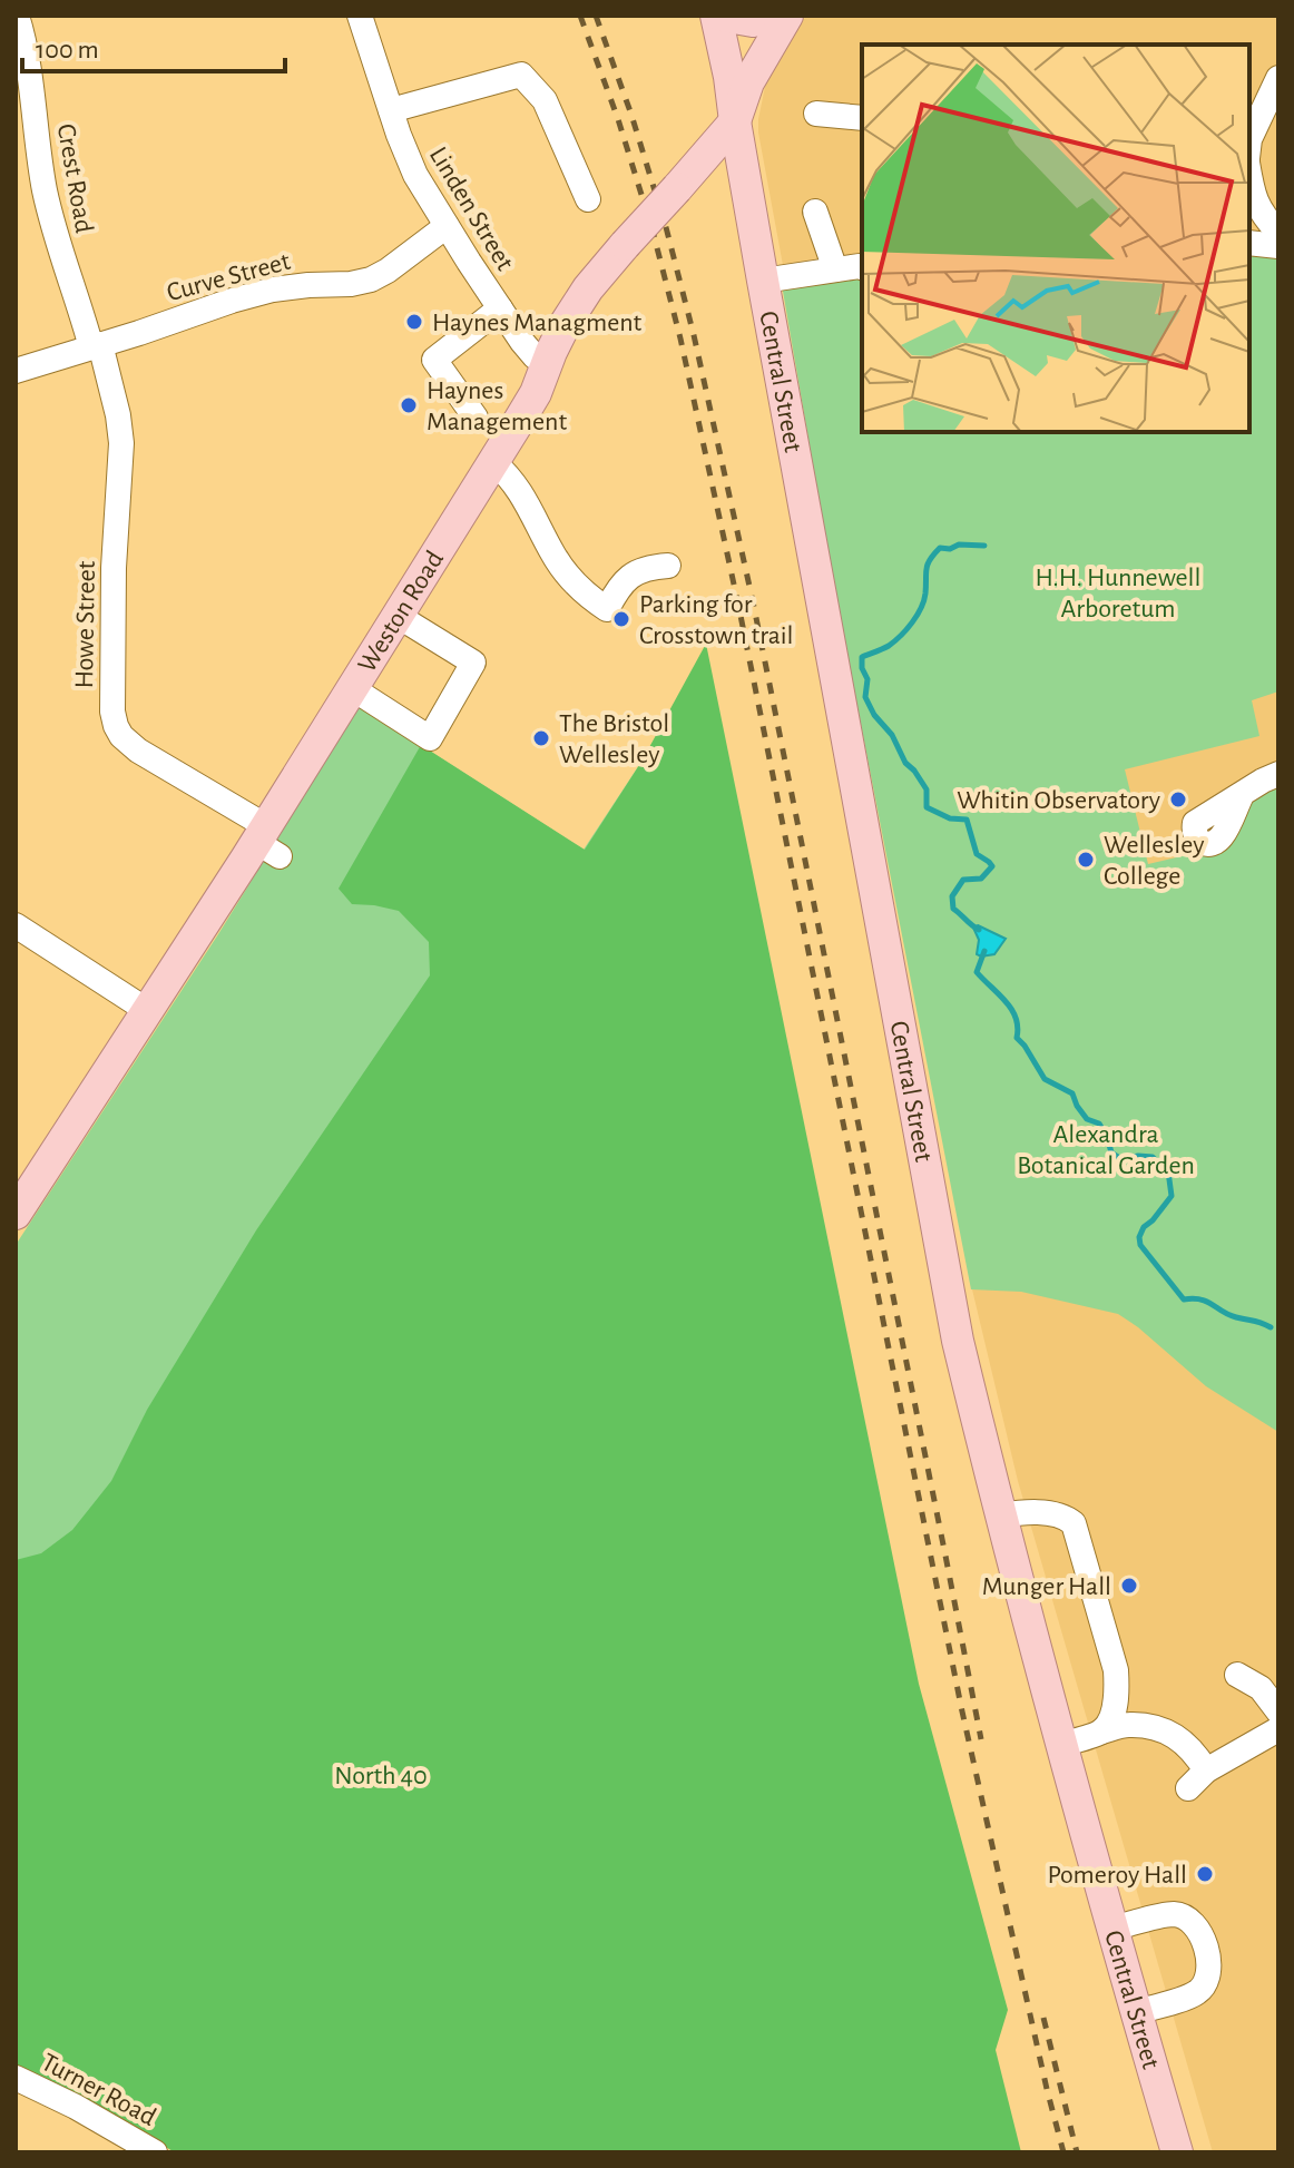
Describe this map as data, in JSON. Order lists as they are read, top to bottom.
{
  "streets": {
    "main road": ["Central Street", "Weston Road"],
    "street": [
      "Crest Road",
      "Linden Street",
      "Curve Street",
      "Howe Street",
      "Turner Road"
    ]
  },
  "crossings": [
    ["Crest Road", "Curve Street"],
    ["Crest Road", "Howe Street"],
    ["Linden Street", "Curve Street"],
    ["Linden Street", "Weston Road"],
    ["Curve Street", "Howe Street"],
    ["Central Street", "Weston Road"],
    ["Weston Road", "Howe Street"]
  ],
  "parks": ["H.H. Hunnewell Arboretum", "Alexandra Botanical Garden", "North 40"],
  "places": [
    "Haynes Managment",
    "Haynes Management",
    "Parking for Crosstown trail",
    "The Bristol Wellesley",
    "Whitin Observatory",
    "Wellesley College",
    "Munger Hall",
    "Pomeroy Hall"
  ],
  "scale_bar": "100 m"
}
